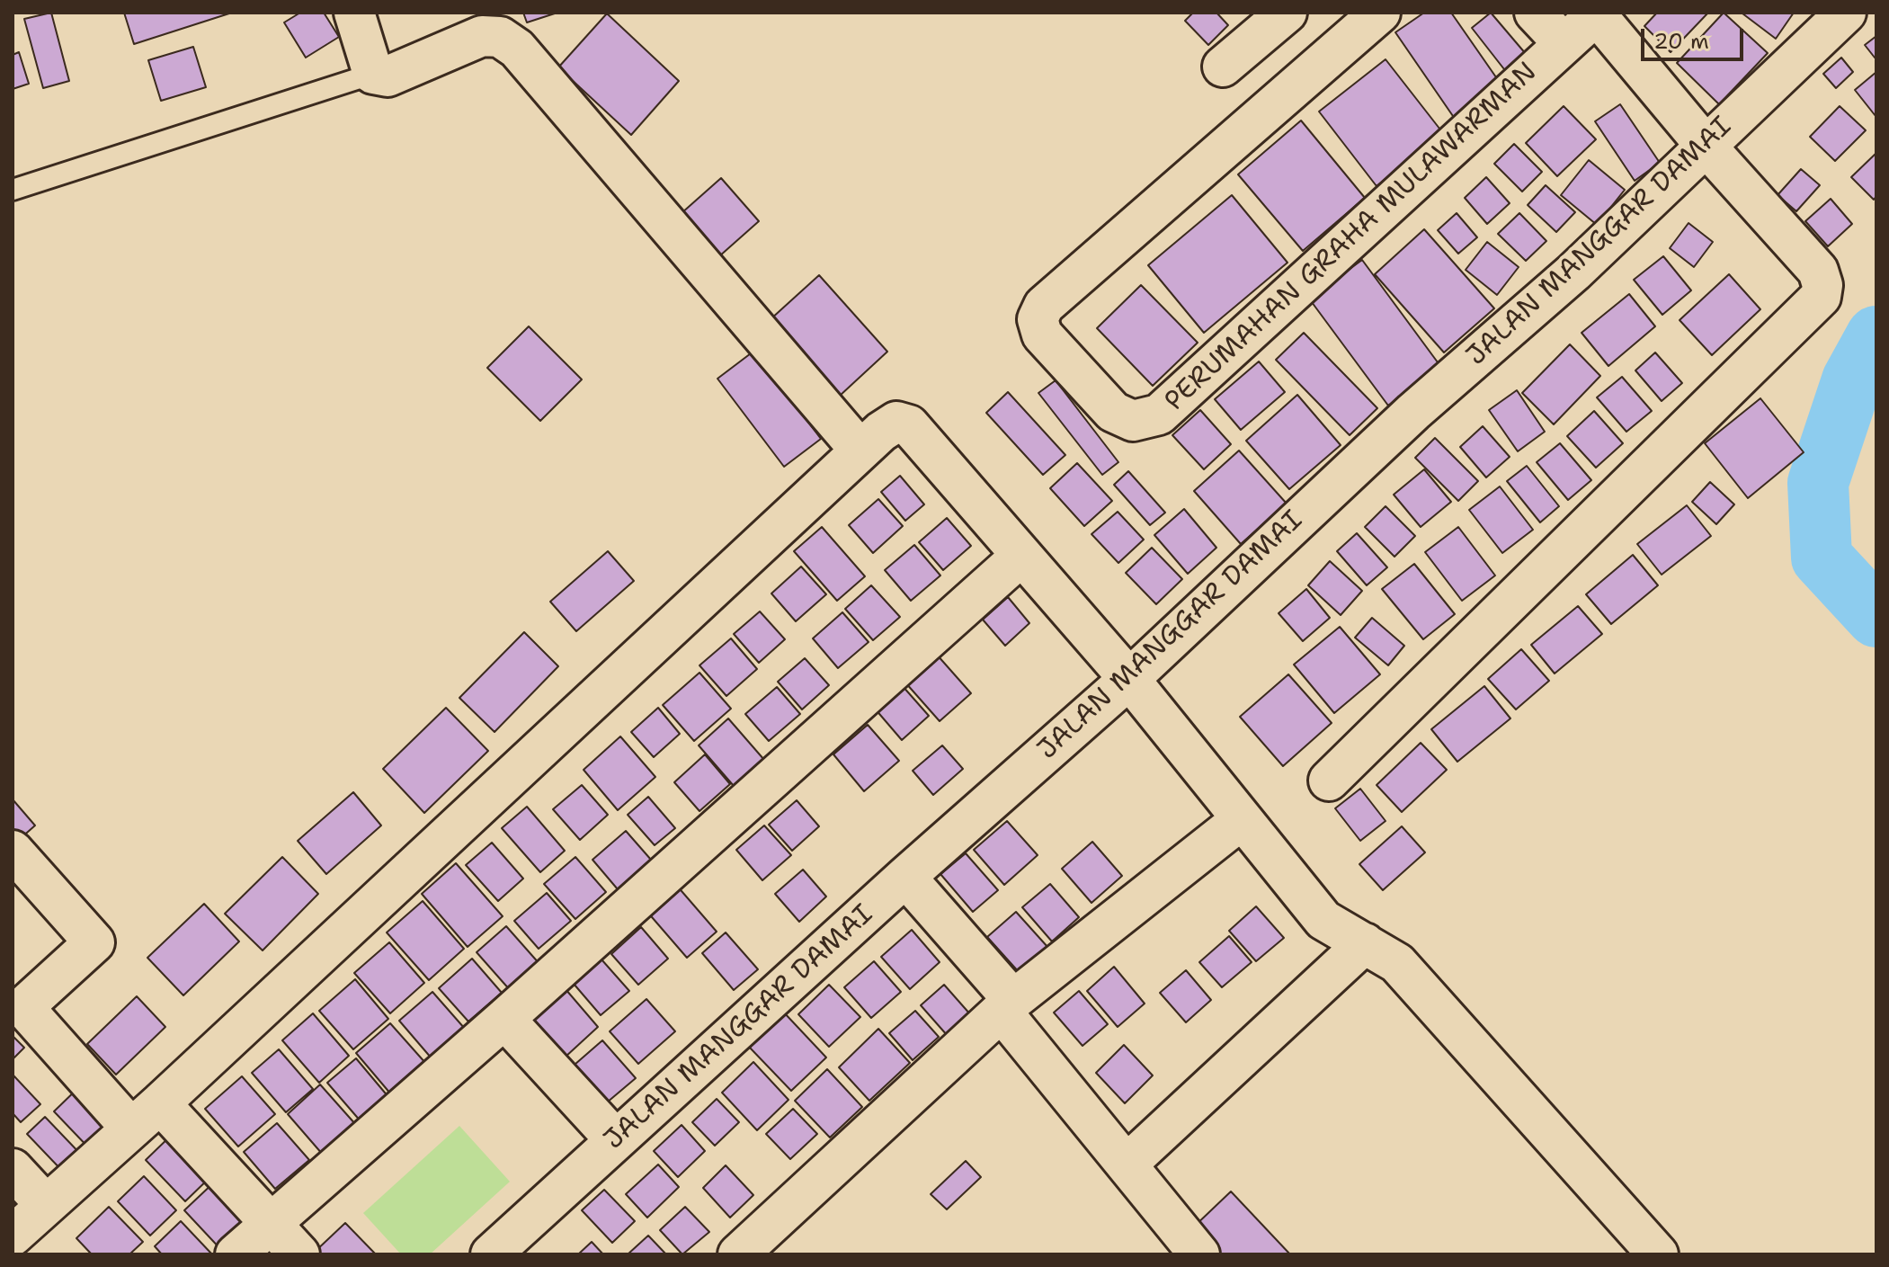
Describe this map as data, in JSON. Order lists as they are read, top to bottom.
{
  "streets": {
    "street": ["PERUMAHAN GRAHA MULAWARMAN", "JALAN MANGGAR DAMAI"]
  },
  "crossings": [
    ["PERUMAHAN GRAHA MULAWARMAN", "JALAN MANGGAR DAMAI"]
  ],
  "scale_bar": "20 m"
}
